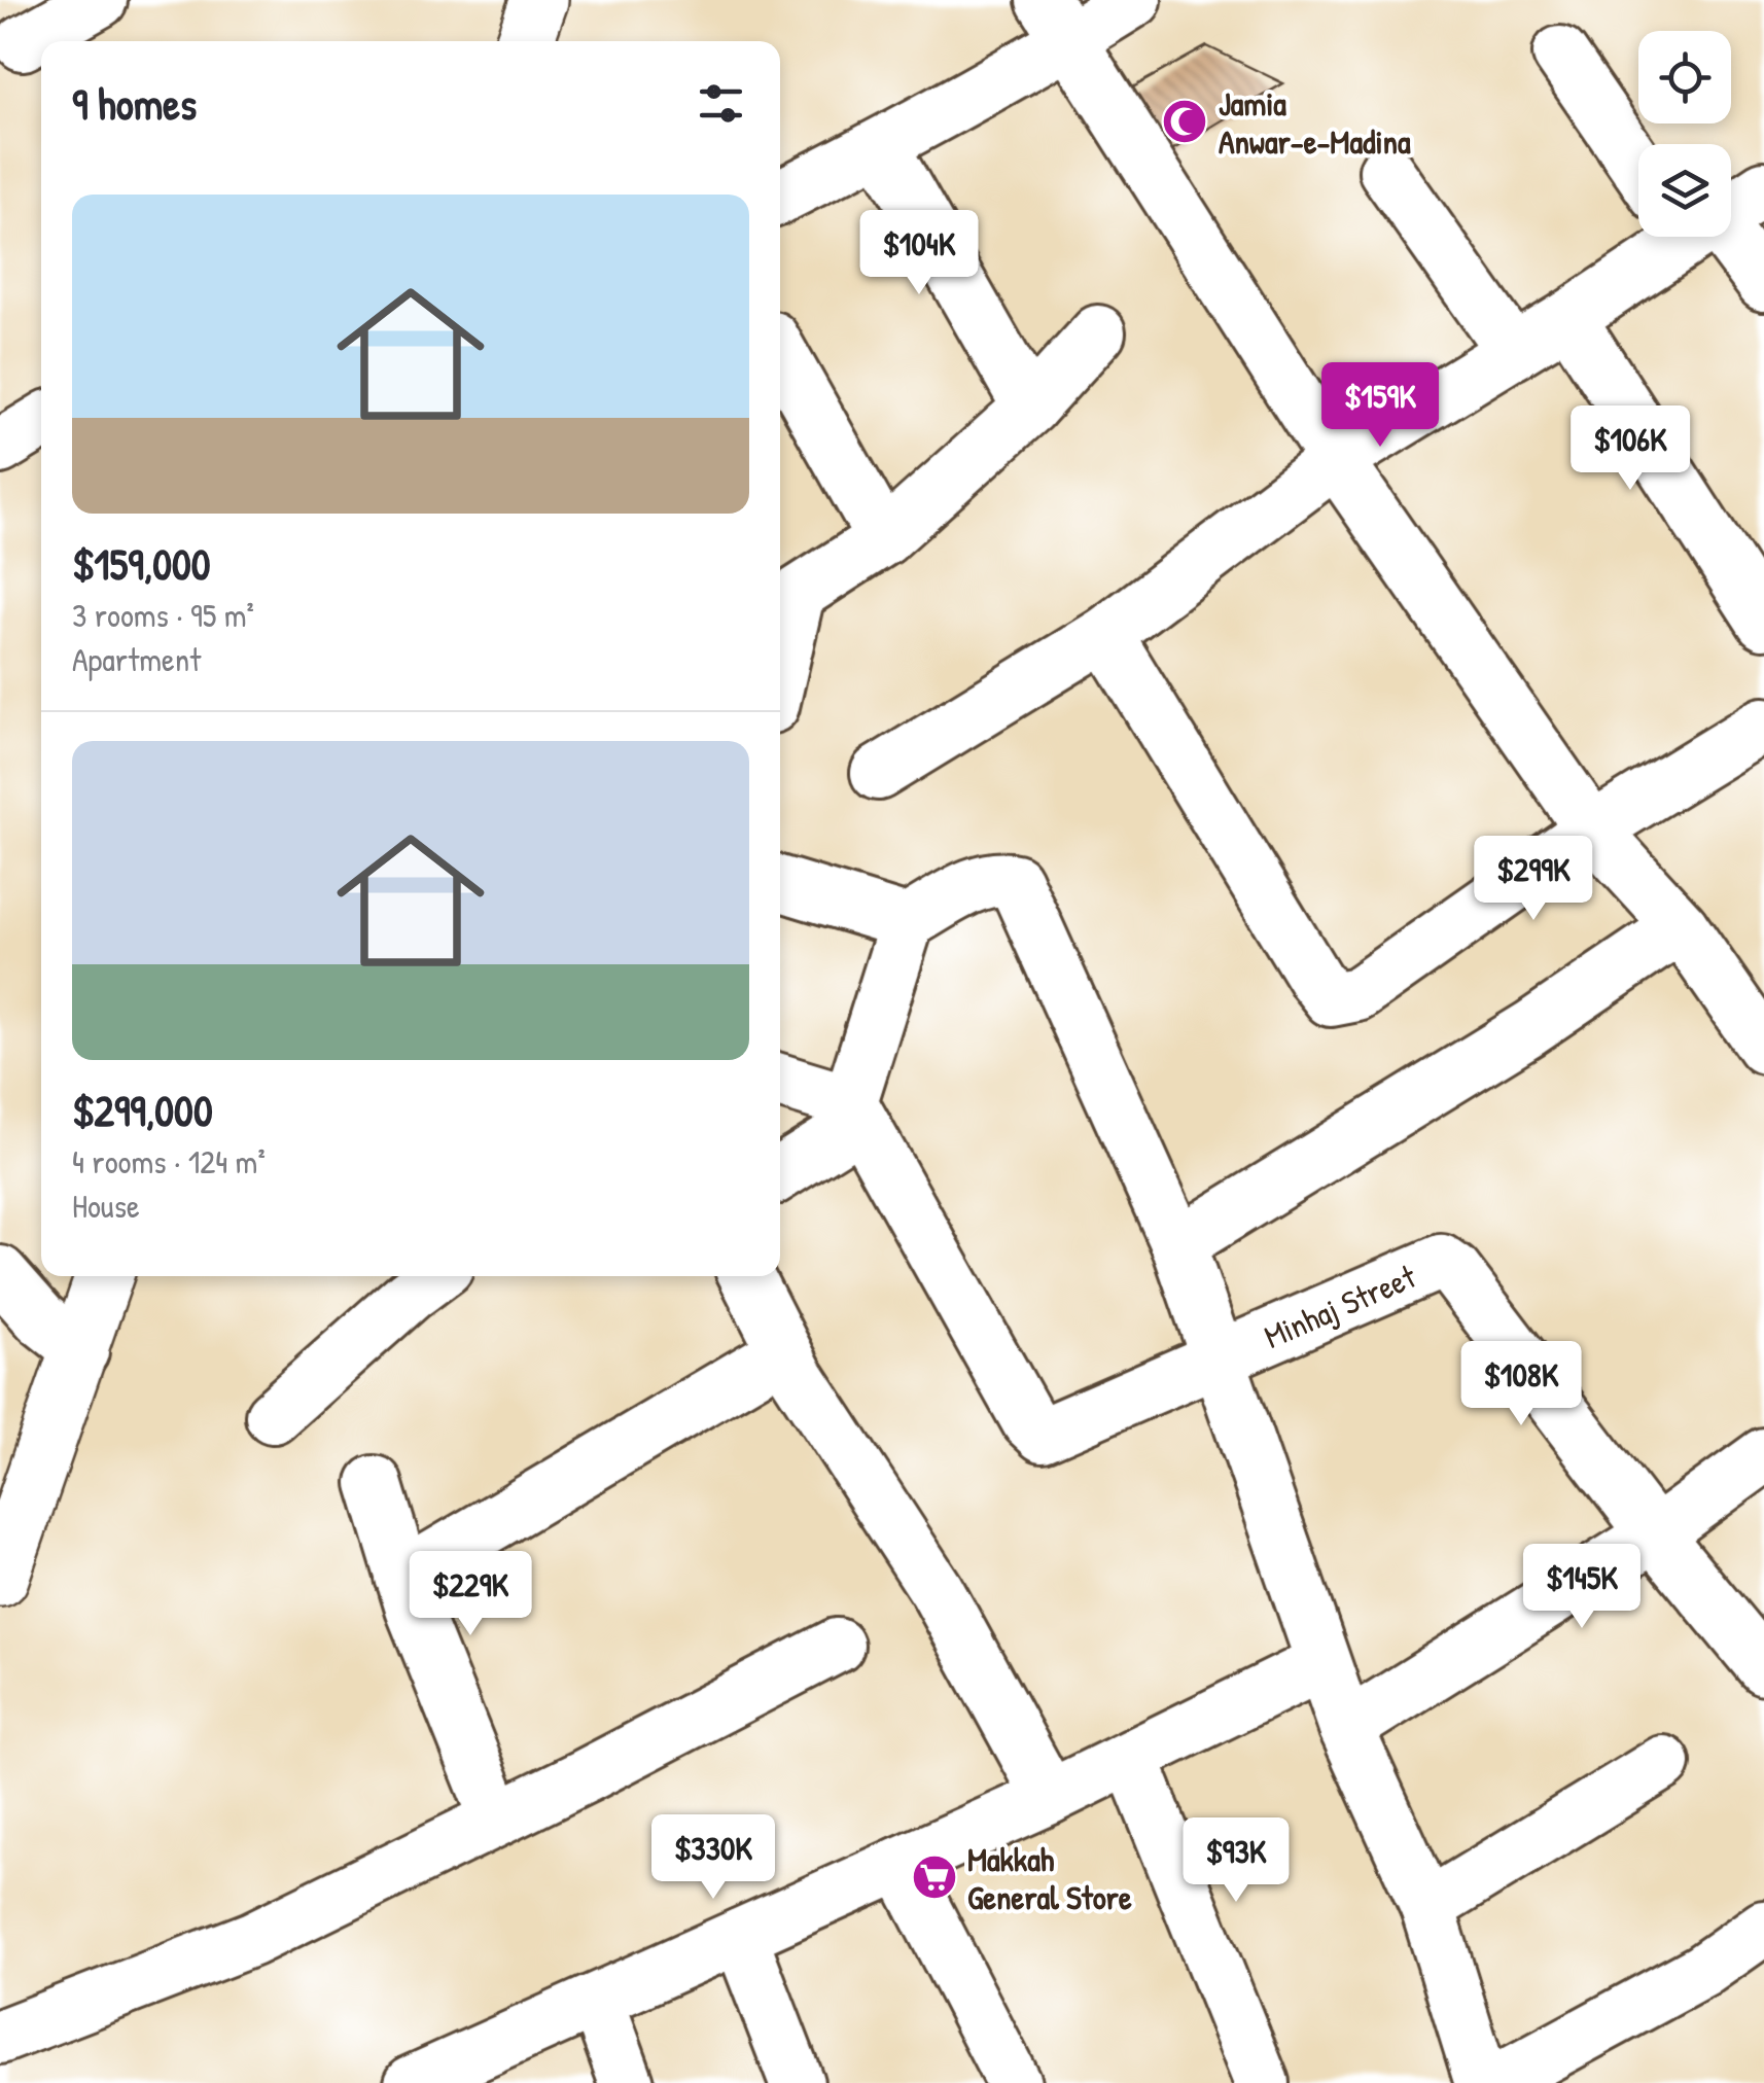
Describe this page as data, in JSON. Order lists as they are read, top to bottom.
{
  "streets": {
    "street": ["Minhaj Street"]
  },
  "places": {
    "mosque": ["Jamia Anwar-e-Madina"],
    "supermarket": ["Makkah General Store"]
  },
  "page": {
    "heading": "9 homes",
    "list": [
      {
        "name": "$159,000",
        "note": "3 rooms · 95 m² · Apartment"
      },
      {
        "name": "$299,000",
        "note": "4 rooms · 124 m² · House"
      }
    ],
    "price": [
      "$104K",
      "$159K",
      "$106K",
      "$299K",
      "$108K",
      "$145K",
      "$229K",
      "$330K",
      "$93K"
    ]
  }
}
